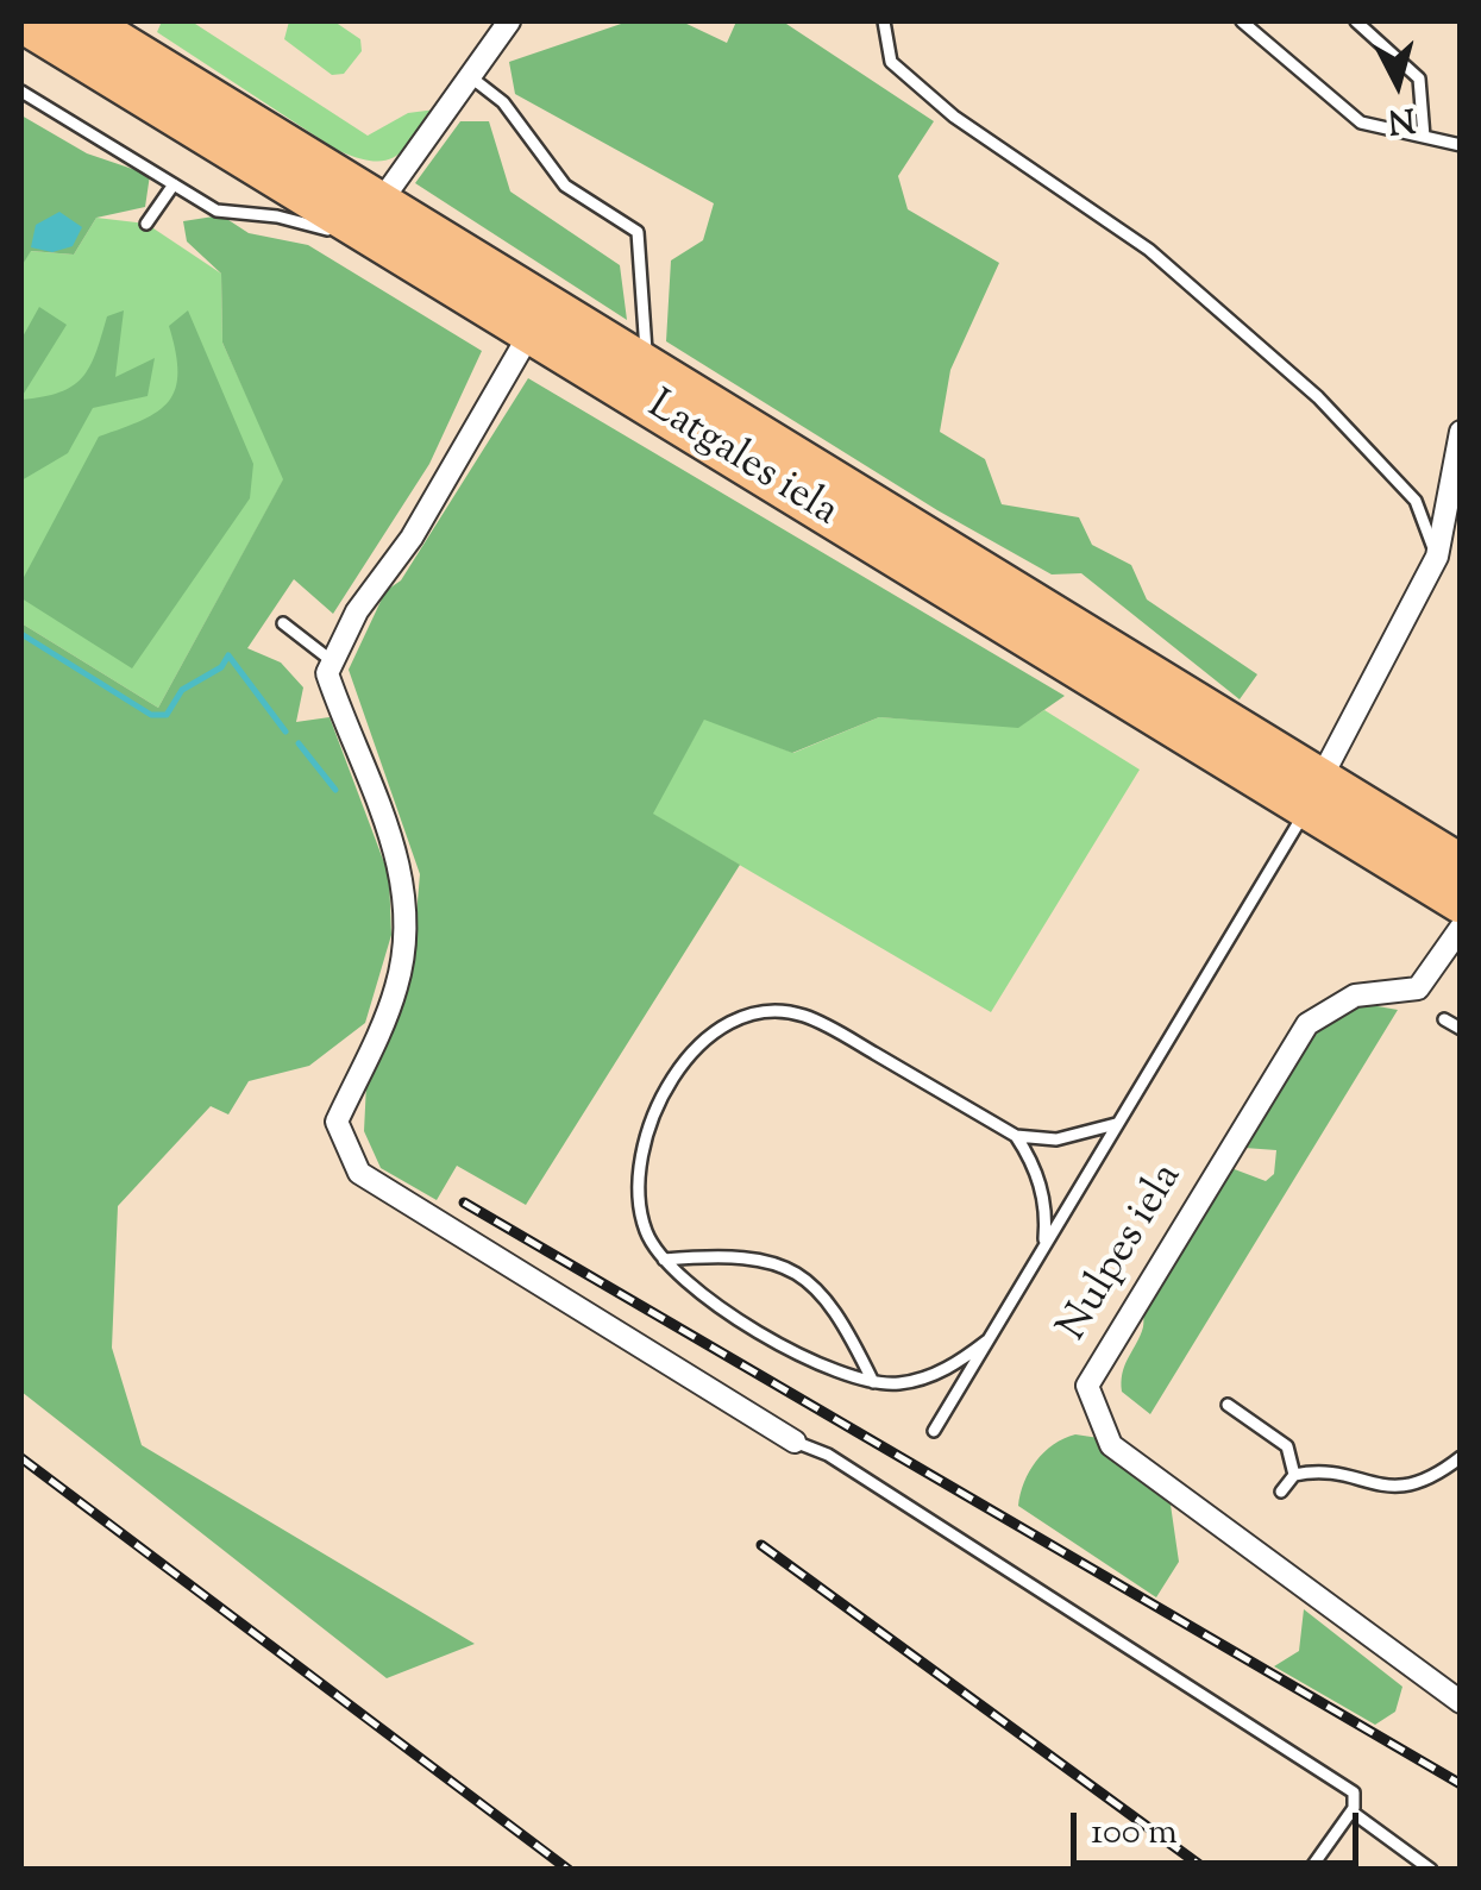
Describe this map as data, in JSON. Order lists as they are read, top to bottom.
{
  "streets": {
    "highway": ["Latgales iela"],
    "street": ["Nulpes iela"]
  },
  "scale_bar": "100 m",
  "north": "bottom"
}
